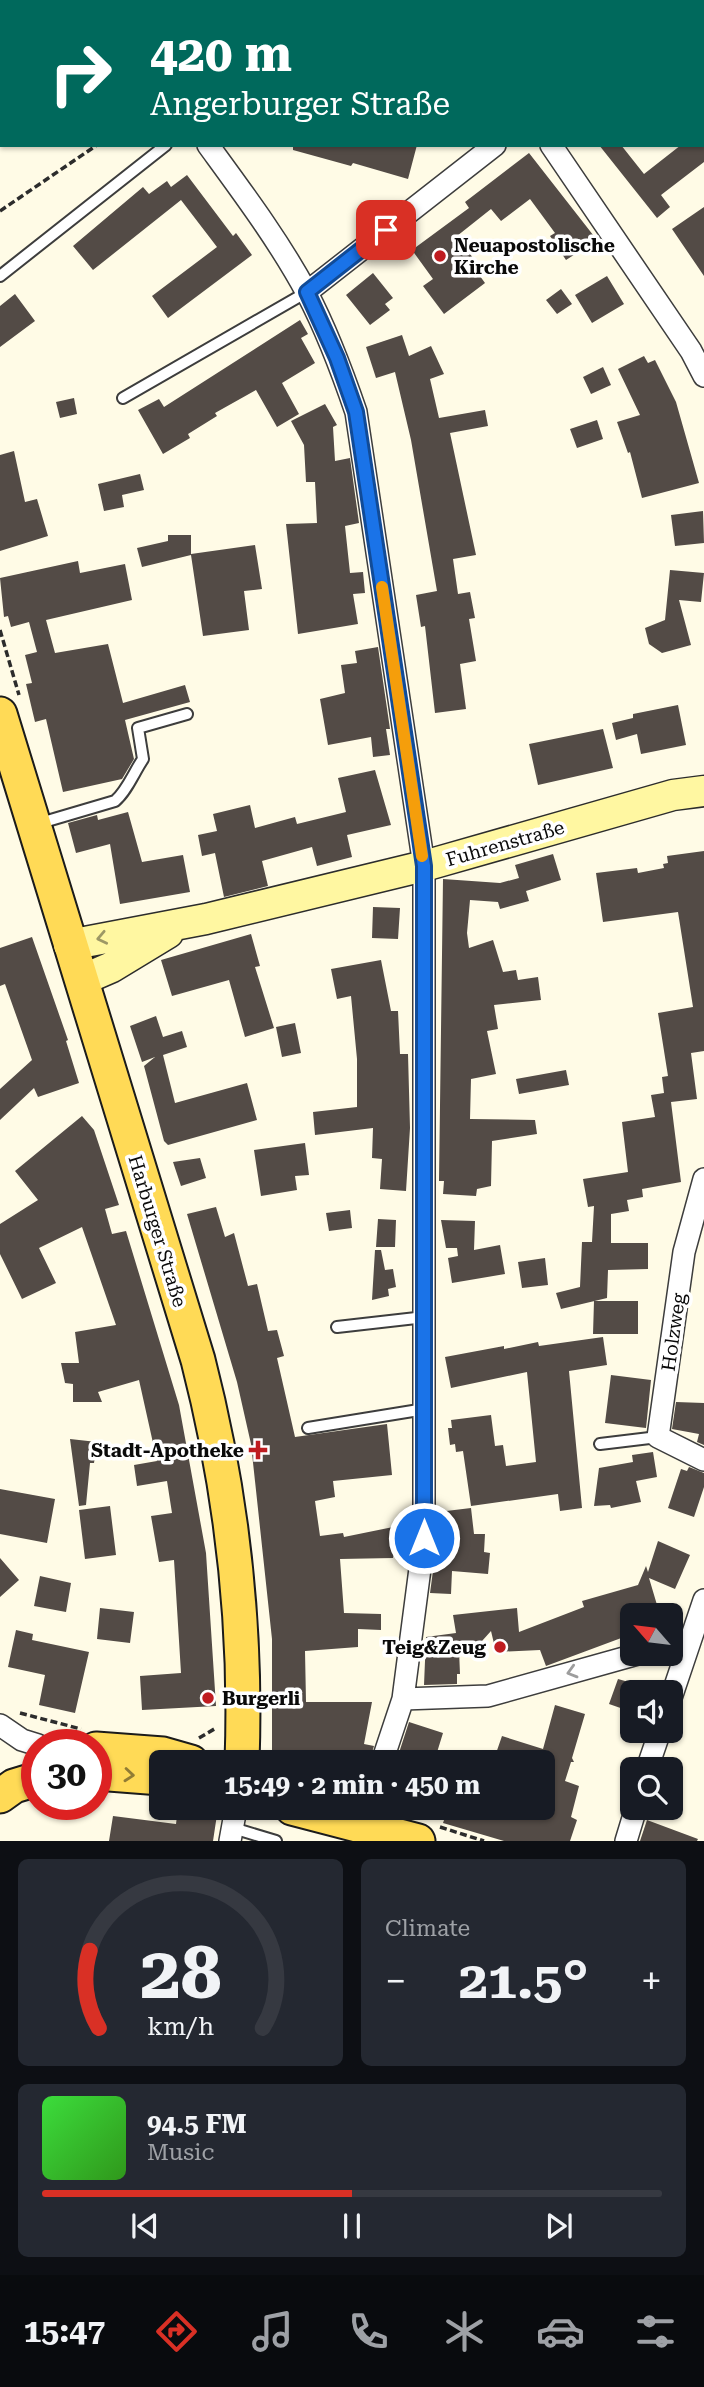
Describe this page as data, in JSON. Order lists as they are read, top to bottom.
{
  "streets": {
    "main road": ["Harburger Straße"],
    "street": ["Fuhrenstraße", "Holzweg"]
  },
  "crossings": [
    ["Fuhrenstraße", "Harburger Straße"]
  ],
  "places": {
    "other": ["Neuapostolische Kirche", "Teig&Zeug", "Burgerli"],
    "health": ["Stadt-Apotheke"]
  },
  "north": "top left",
  "page": {
    "turn": ["420 m", "Angerburger Straße"],
    "limit": "30",
    "trip": "15:49 · 2 min · 450 m",
    "tile": "Climate",
    "heat": ["−", "21.5°", "+"],
    "song": ["94.5 FM", "Music"],
    "tabs": "15:47",
    "gauge": ["28", "km/h"]
  }
}
